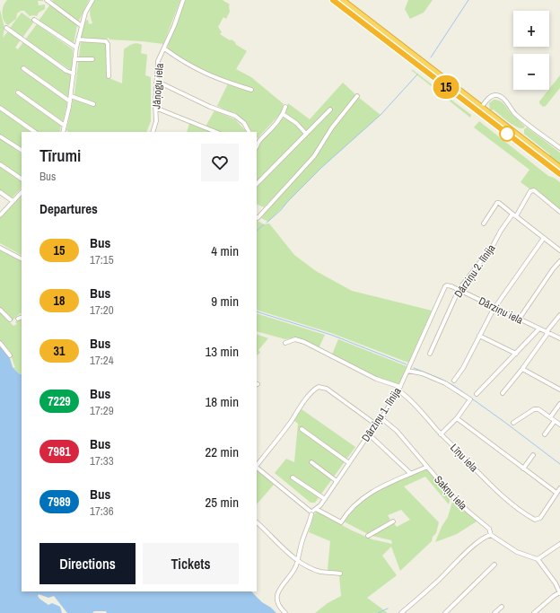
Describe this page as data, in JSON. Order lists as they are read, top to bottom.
{
  "streets": {
    "street": [
      "Jāņogu iela",
      "Dārziņu 2. līnija",
      "Dārziņu iela",
      "Dārziņu 1. līnija",
      "Līņu iela",
      "Sakņu iela"
    ]
  },
  "crossings": [
    ["Dārziņu 2. līnija", "Dārziņu iela"],
    ["Dārziņu iela", "Dārziņu 1. līnija"],
    ["Dārziņu 1. līnija", "Līņu iela"],
    ["Dārziņu 1. līnija", "Sakņu iela"]
  ],
  "lines": ["bus line 15"],
  "page": {
    "on_map": "15",
    "map_buttons": ["+", "−"],
    "heading": [
      ["Tīrumi", "Bus"],
      "Departures"
    ],
    "list": [
      {
        "mark": "15",
        "name": "Bus",
        "note": "17:15",
        "value": "4 min"
      },
      {
        "mark": "18",
        "name": "Bus",
        "note": "17:20",
        "value": "9 min"
      },
      {
        "mark": "31",
        "name": "Bus",
        "note": "17:24",
        "value": "13 min"
      },
      {
        "mark": "7229",
        "name": "Bus",
        "note": "17:29",
        "value": "18 min"
      },
      {
        "mark": "7981",
        "name": "Bus",
        "note": "17:33",
        "value": "22 min"
      },
      {
        "mark": "7989",
        "name": "Bus",
        "note": "17:36",
        "value": "25 min"
      }
    ],
    "buttons": ["Directions", "Tickets"]
  }
}
